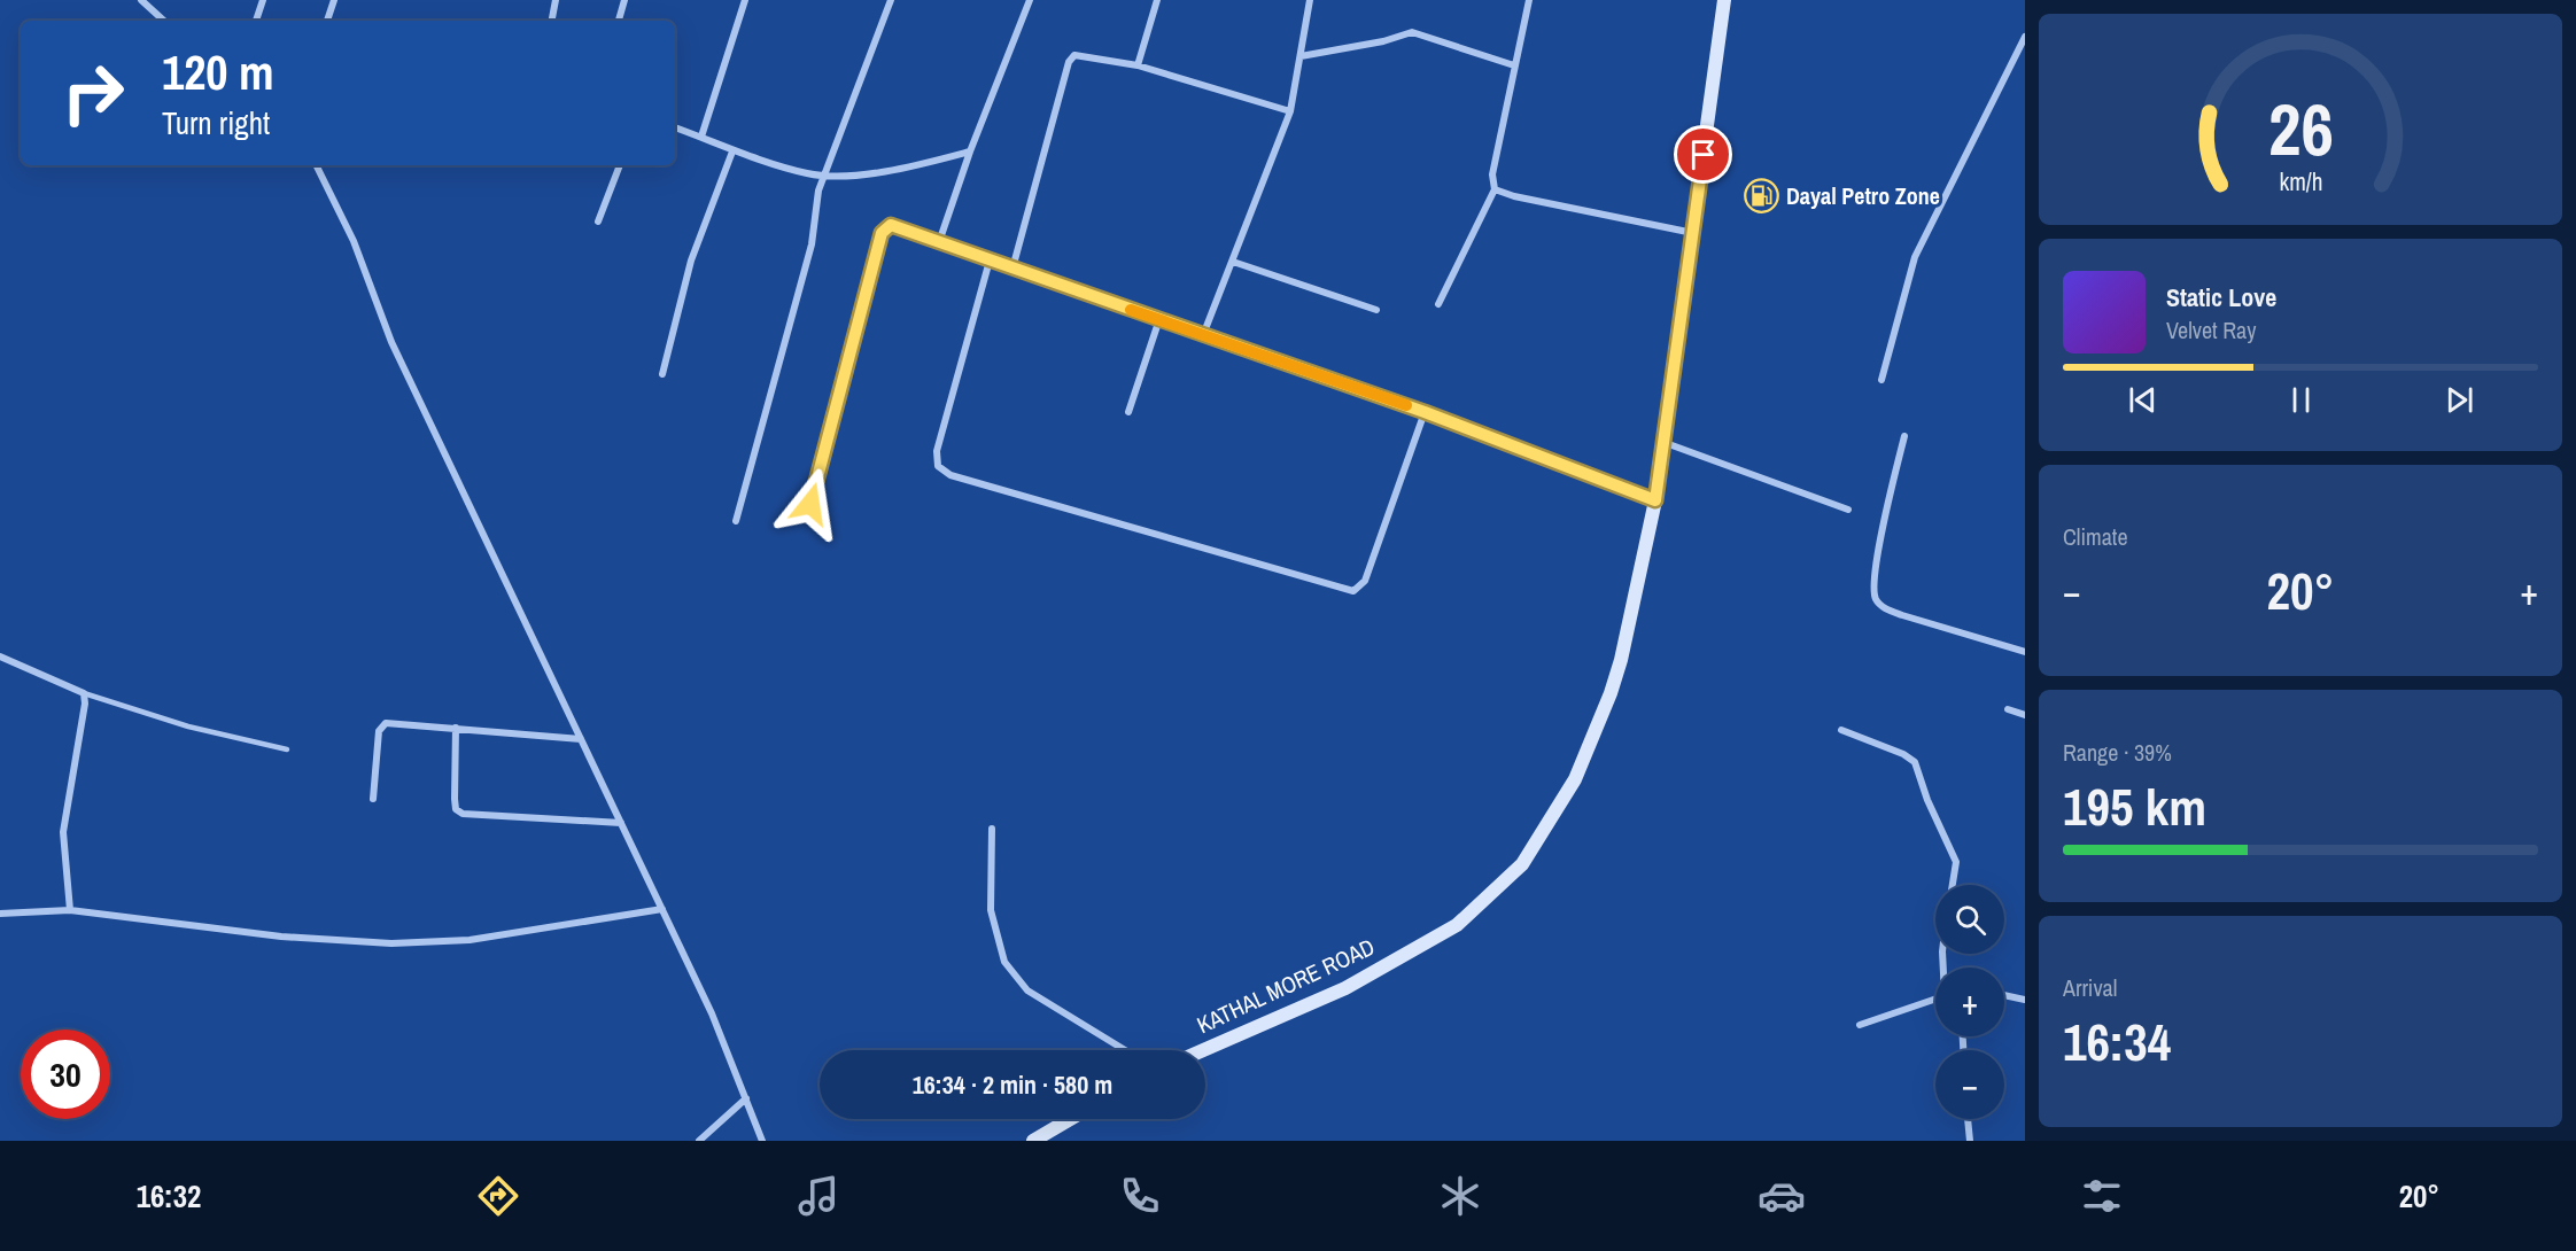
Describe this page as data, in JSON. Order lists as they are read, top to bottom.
{
  "streets": {
    "main road": ["KATHAL MORE ROAD"]
  },
  "places": {
    "fuel station": ["Dayal Petro Zone"]
  },
  "page": {
    "turn": ["120 m", "Turn right"],
    "song": ["Static Love", "Velvet Ray"],
    "tile": [
      "Climate",
      ["Range · 39%", "195 km"],
      ["Arrival", "16:34"]
    ],
    "heat": ["−", "20°", "+"],
    "map_buttons": ["+", "−"],
    "limit": "30",
    "trip": "16:34 · 2 min · 580 m",
    "tabs": ["16:32", "20°"],
    "gauge": ["26", "km/h"]
  }
}
